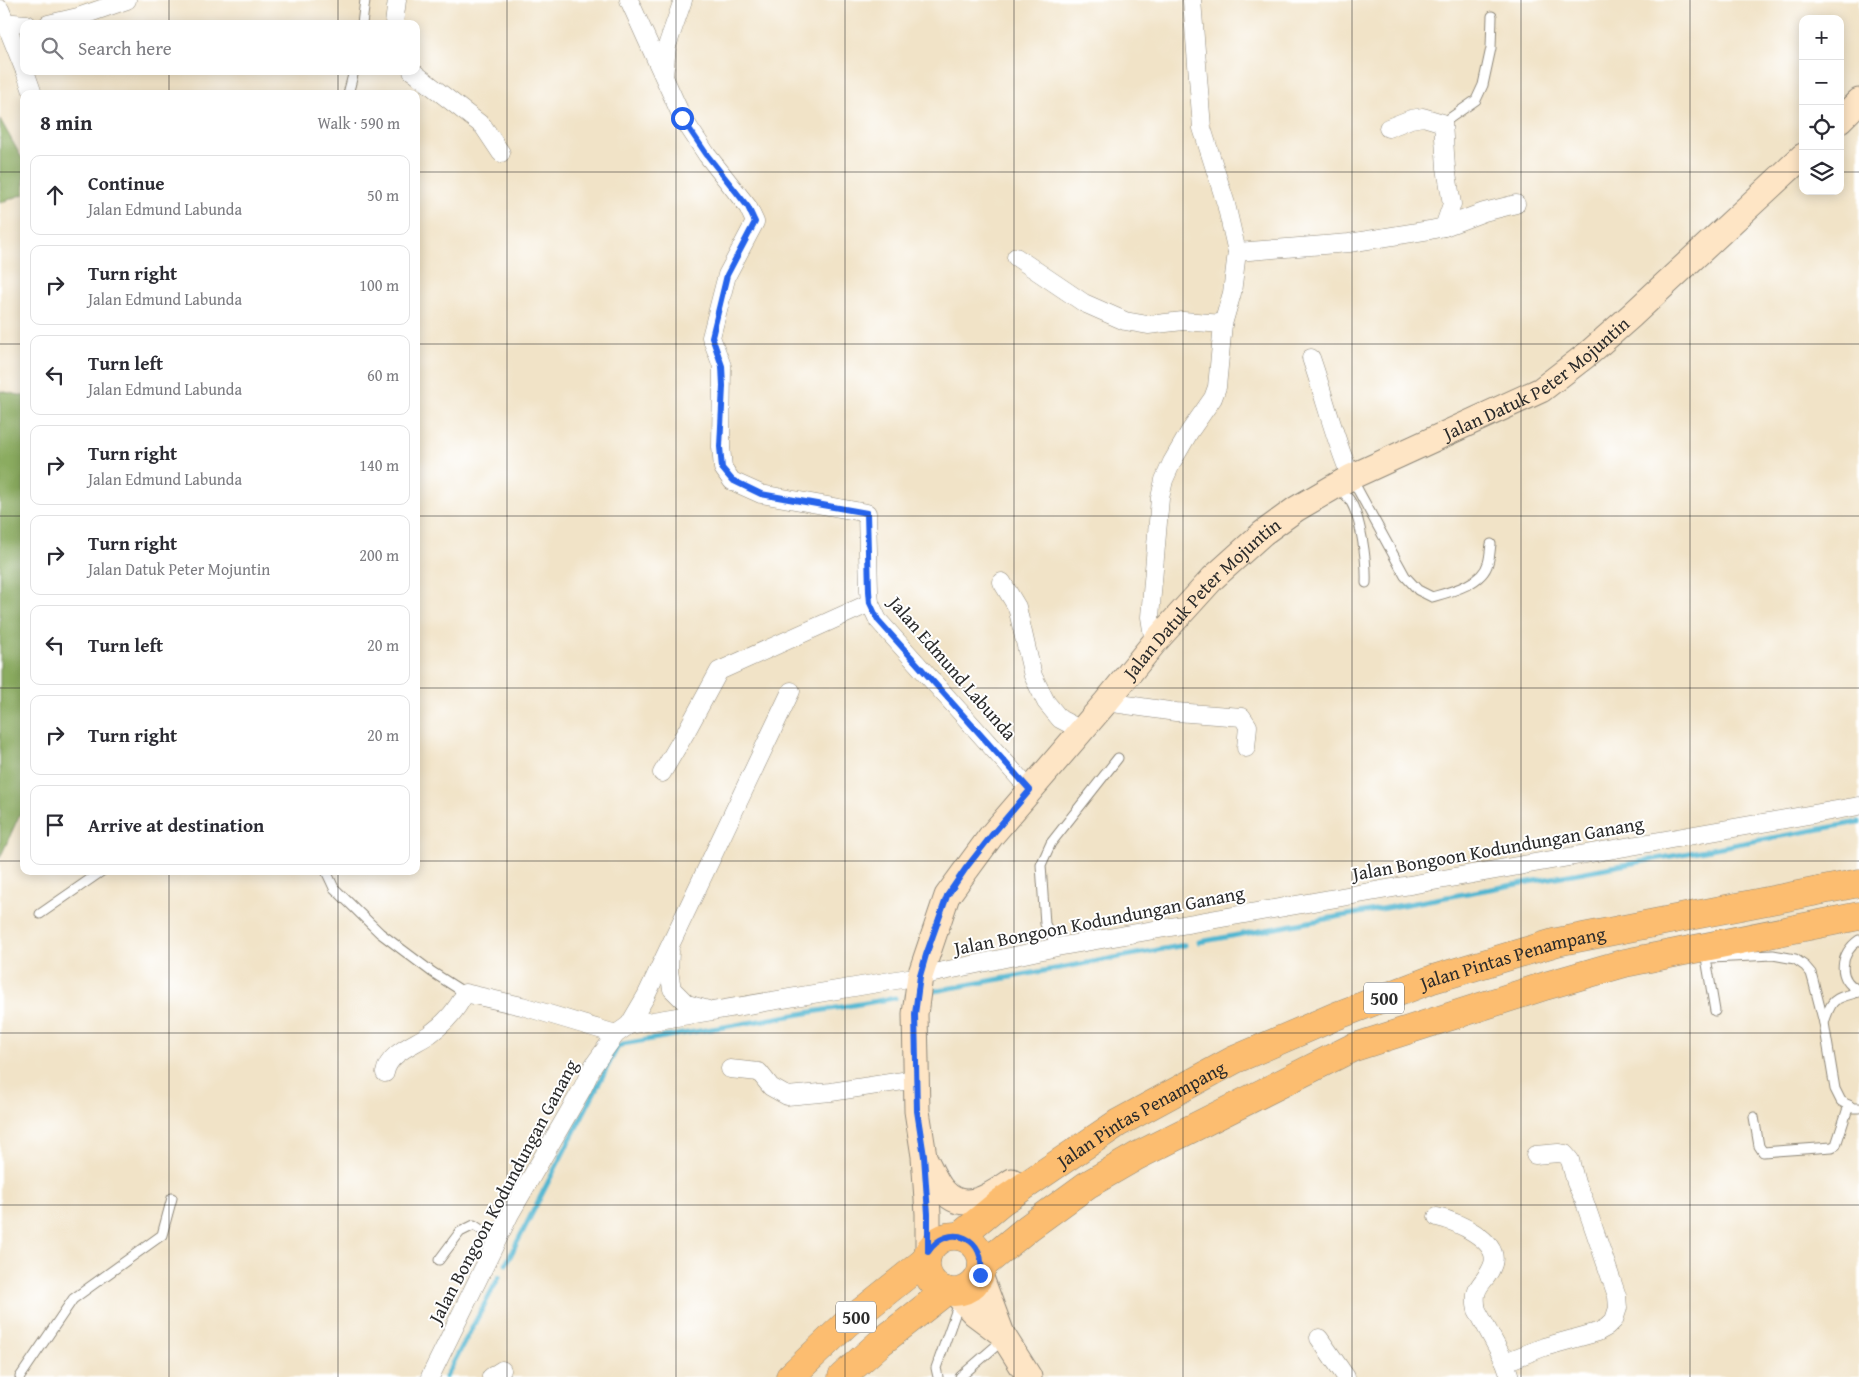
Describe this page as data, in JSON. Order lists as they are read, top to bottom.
{
  "streets": {
    "main road": ["Jalan Datuk Peter Mojuntin", "Jalan Pintas Penampang", "500"],
    "street": ["Jalan Edmund Labunda", "Jalan Bongoon Kodundungan Ganang"]
  },
  "crossings": [
    ["Jalan Datuk Peter Mojuntin", "Jalan Edmund Labunda"],
    ["Jalan Datuk Peter Mojuntin", "Jalan Bongoon Kodundungan Ganang"],
    ["Jalan Datuk Peter Mojuntin", "Jalan Pintas Penampang"],
    ["Jalan Datuk Peter Mojuntin", "500"],
    ["Jalan Pintas Penampang", "500"]
  ],
  "page": {
    "map_buttons": ["+", "−"],
    "search": "Search here",
    "heading": ["8 min", "Walk · 590 m"],
    "list": [
      ["Continue", "Jalan Edmund Labunda", "50 m"],
      ["Turn right", "Jalan Edmund Labunda", "100 m"],
      ["Turn left", "Jalan Edmund Labunda", "60 m"],
      ["Turn right", "Jalan Edmund Labunda", "140 m"],
      ["Turn right", "Jalan Datuk Peter Mojuntin", "200 m"],
      ["Turn left", "20 m"],
      ["Turn right", "20 m"],
      "Arrive at destination"
    ]
  }
}
